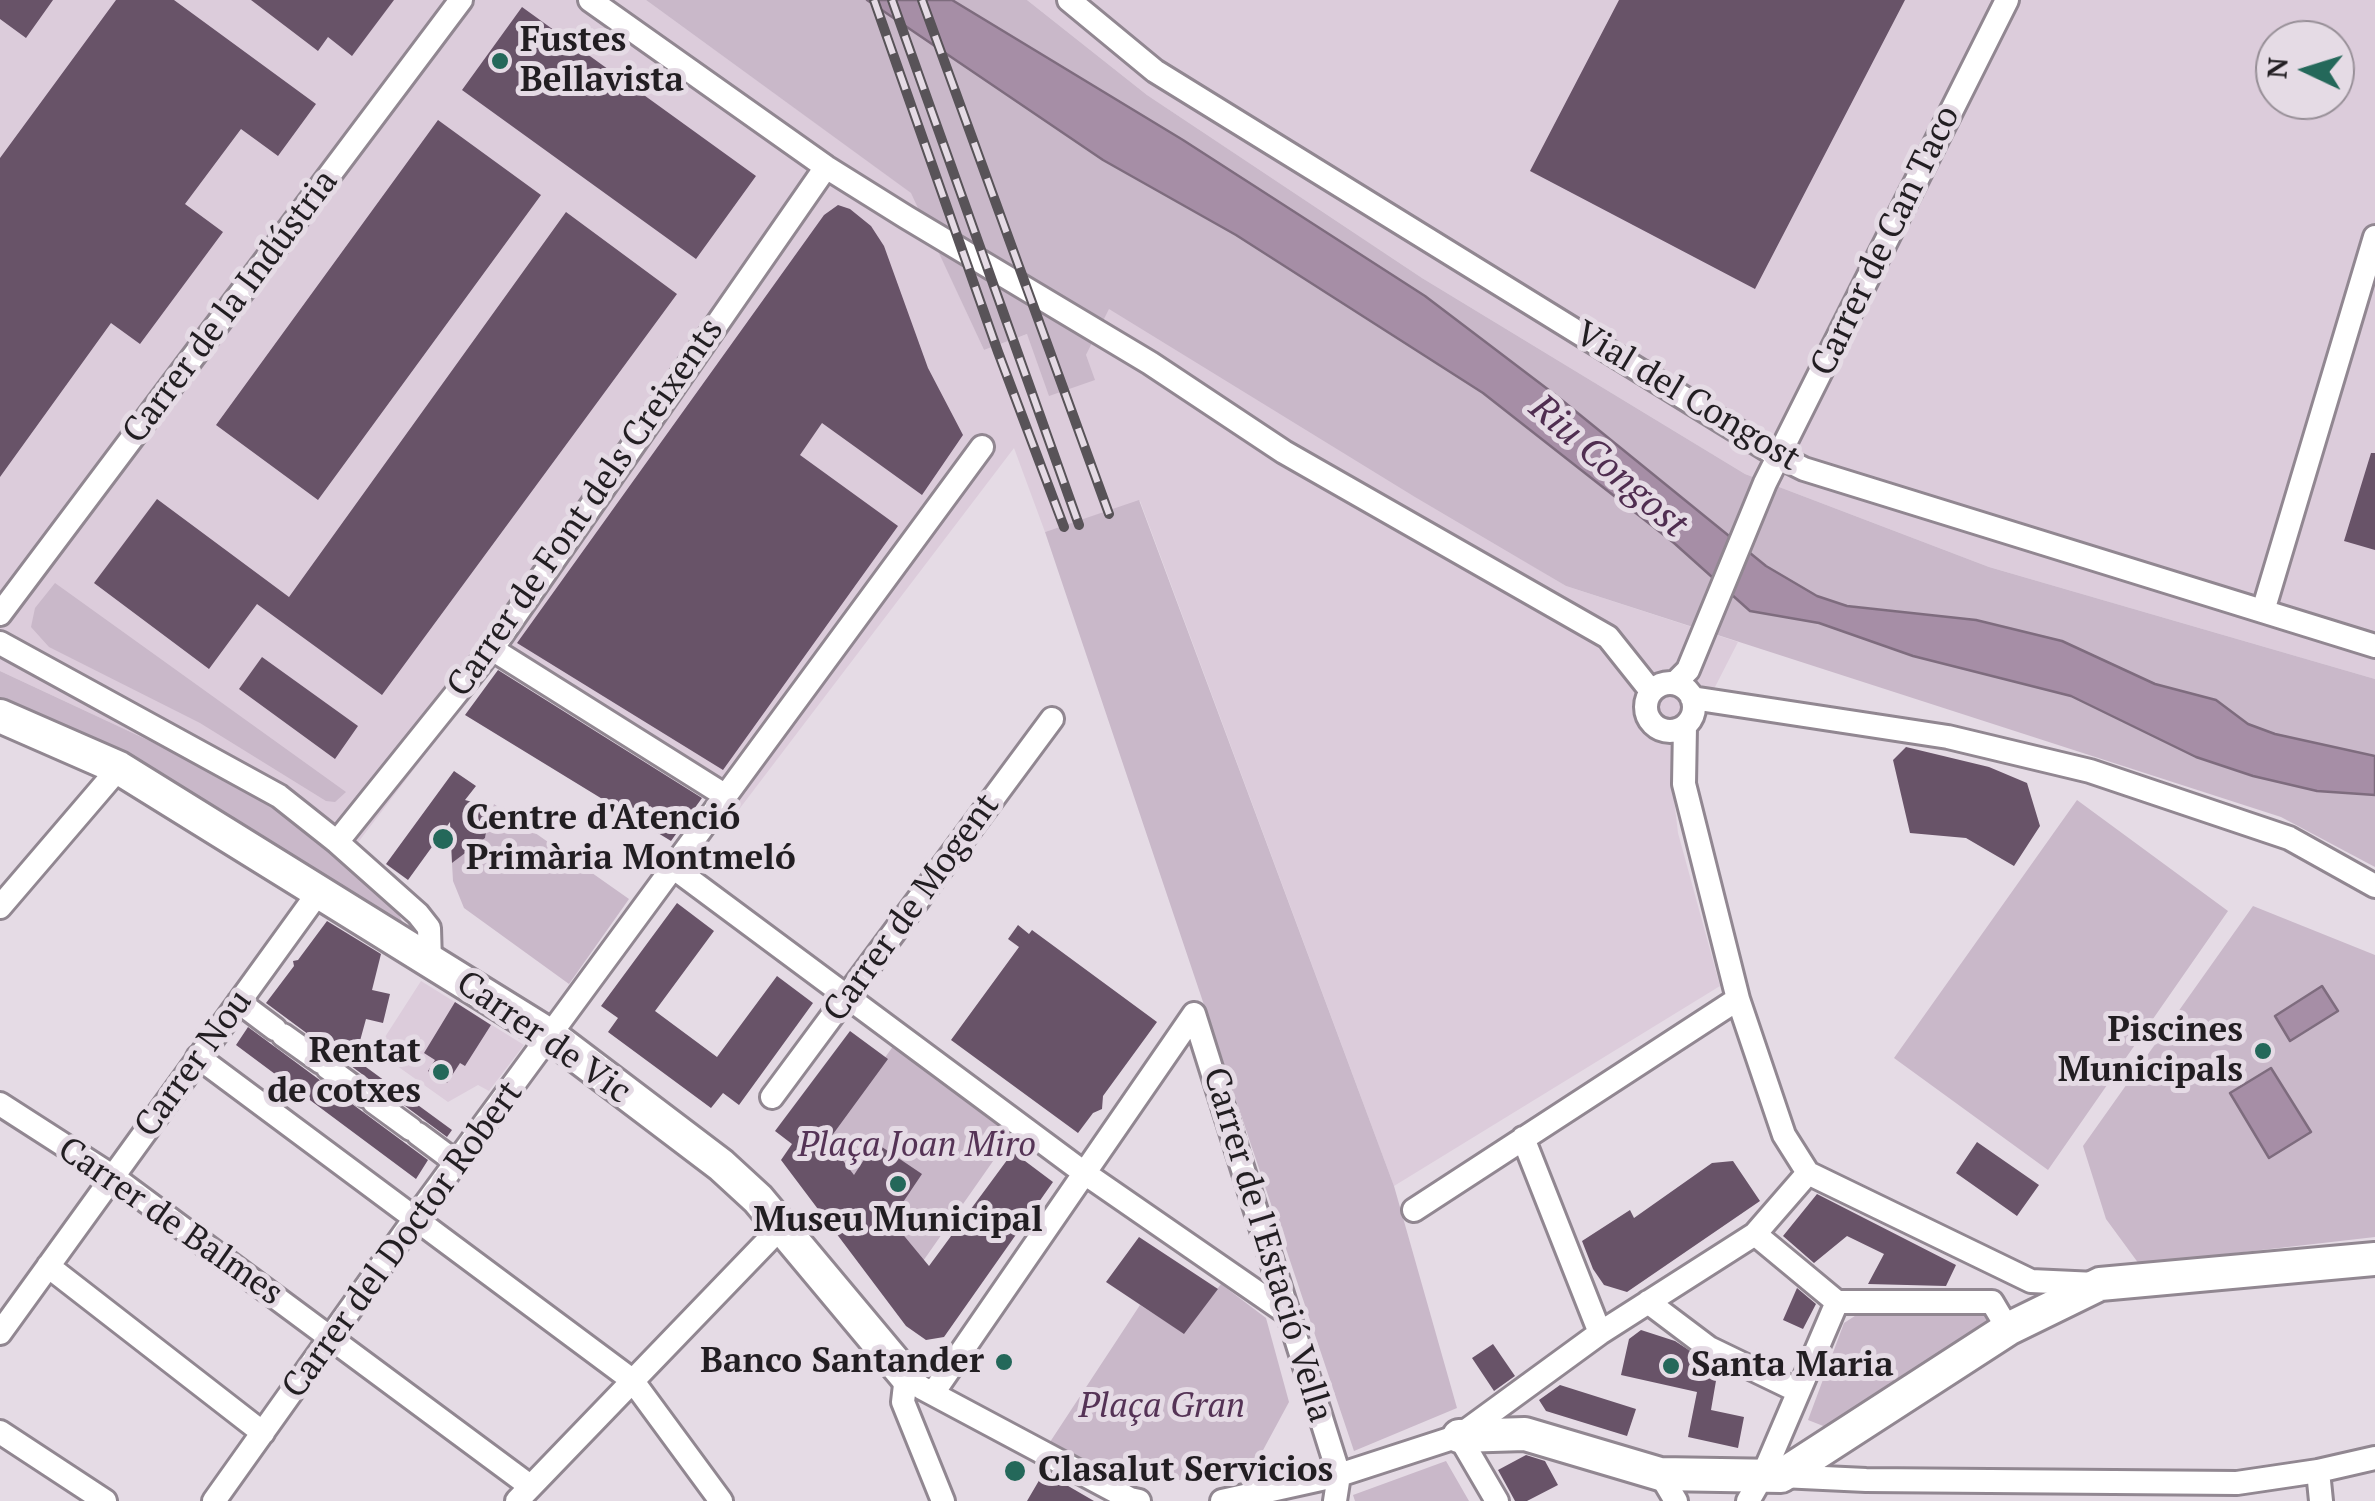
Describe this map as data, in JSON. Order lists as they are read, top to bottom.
{
  "streets": {
    "street": [
      "Carrer de Can Taco",
      "Carrer de la Indústria",
      "Vial del Congost",
      "Carrer de Font dels Creixents",
      "Carrer de Mogent",
      "Carrer de Vic",
      "Carrer Nou",
      "Carrer de Balmes",
      "Carrer del Doctor Robert",
      "Carrer de l'Estació Vella"
    ]
  },
  "crossings": [
    ["Carrer de Can Taco", "Vial del Congost"],
    ["Carrer de Vic", "Carrer Nou"],
    ["Carrer de Vic", "Carrer del Doctor Robert"],
    ["Carrer Nou", "Carrer de Balmes"],
    ["Carrer de Balmes", "Carrer del Doctor Robert"]
  ],
  "water": ["Riu Congost"],
  "parks": ["Plaça Joan Miro", "Plaça Gran"],
  "places": [
    "Fustes Bellavista",
    "Centre d'Atenció Primària Montmeló",
    "Piscines Municipals",
    "Rentat de cotxes",
    "Museu Municipal",
    "Banco Santander",
    "Santa Maria",
    "Clasalut Servicios"
  ],
  "north": "left"
}
